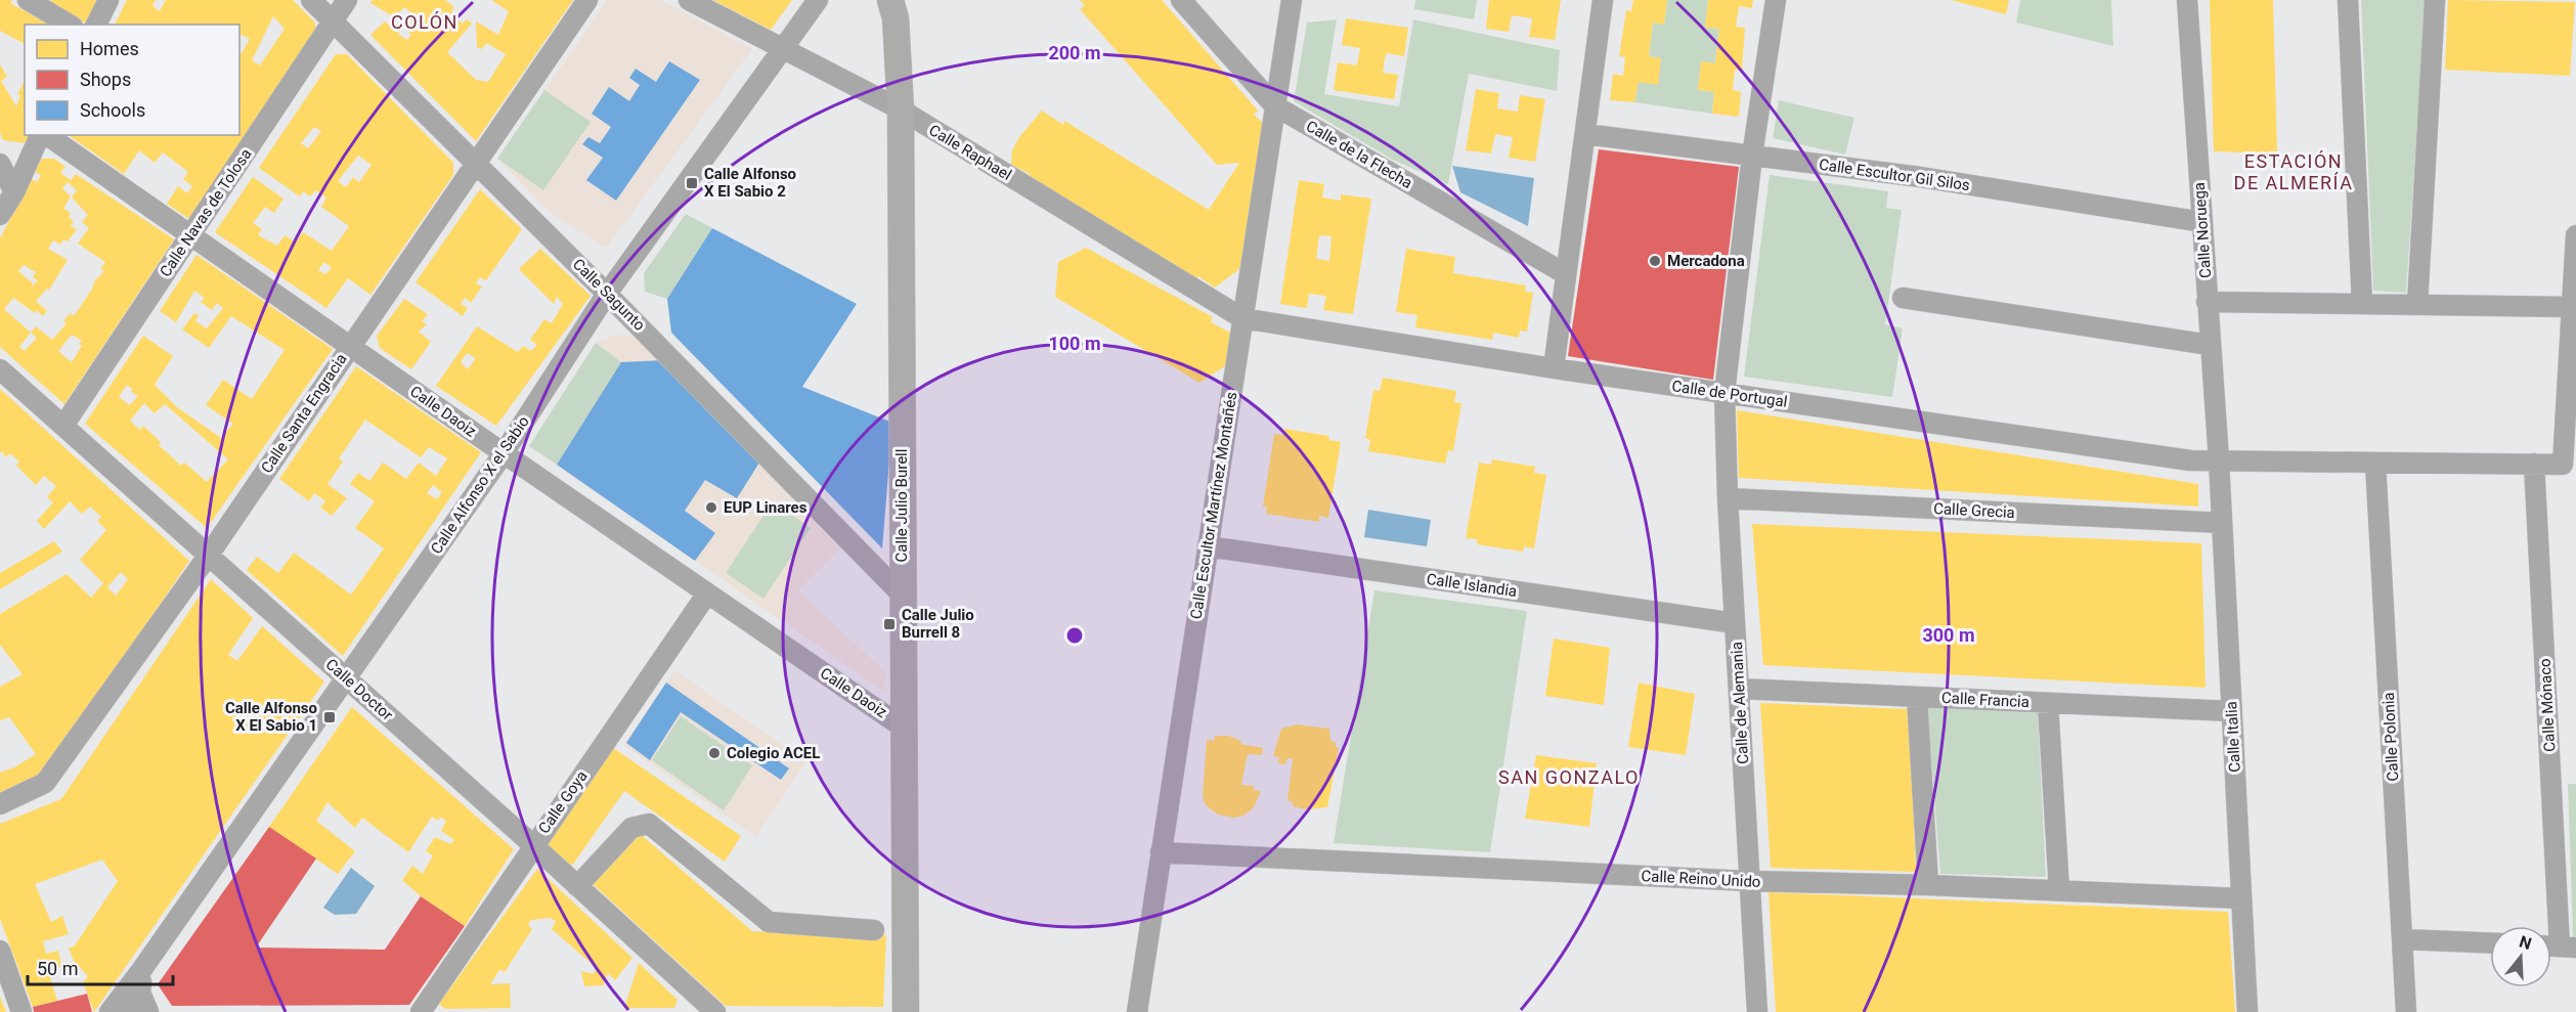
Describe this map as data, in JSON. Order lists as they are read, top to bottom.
{
  "streets": {
    "main road": ["Calle Julio Burell"],
    "street": [
      "Calle Raphael",
      "Calle de la Flecha",
      "Calle Escultor Gil Silos",
      "Calle Navas de Tolosa",
      "Calle Noruega",
      "Calle Sagunto",
      "Calle de Portugal",
      "Calle Daoiz",
      "Calle Santa Engracia",
      "Calle Alfonso X el Sabio",
      "Calle Escultor Martínez Montañés",
      "Calle Grecia",
      "Calle Islandia",
      "Calle Doctor",
      "Calle Francia",
      "Calle de Alemania",
      "Calle Mónaco",
      "Calle Italia",
      "Calle Polonia",
      "Calle Goya",
      "Calle Reino Unido"
    ]
  },
  "crossings": [
    ["Calle Raphael", "Calle de Portugal"],
    ["Calle Raphael", "Calle Alfonso X el Sabio"],
    ["Calle Raphael", "Calle Julio Burell"],
    ["Calle Raphael", "Calle Escultor Martínez Montañés"],
    ["Calle de la Flecha", "Calle Escultor Martínez Montañés"],
    ["Calle Escultor Gil Silos", "Calle Noruega"],
    ["Calle Escultor Gil Silos", "Calle de Alemania"],
    ["Calle Navas de Tolosa", "Calle Sagunto"],
    ["Calle Navas de Tolosa", "Calle Daoiz"],
    ["Calle Navas de Tolosa", "Calle Doctor"],
    ["Calle Noruega", "Calle de Portugal"],
    ["Calle Noruega", "Calle Italia"],
    ["Calle Sagunto", "Calle Santa Engracia"],
    ["Calle Sagunto", "Calle Alfonso X el Sabio"],
    ["Calle Sagunto", "Calle Julio Burell"],
    ["Calle de Portugal", "Calle Escultor Martínez Montañés"],
    ["Calle de Portugal", "Calle de Alemania"],
    ["Calle de Portugal", "Calle Mónaco"],
    ["Calle de Portugal", "Calle Italia"],
    ["Calle de Portugal", "Calle Polonia"],
    ["Calle Daoiz", "Calle Santa Engracia"],
    ["Calle Daoiz", "Calle Alfonso X el Sabio"],
    ["Calle Daoiz", "Calle Julio Burell"],
    ["Calle Daoiz", "Calle Goya"],
    ["Calle Santa Engracia", "Calle Doctor"],
    ["Calle Alfonso X el Sabio", "Calle Doctor"],
    ["Calle Escultor Martínez Montañés", "Calle Islandia"],
    ["Calle Escultor Martínez Montañés", "Calle Reino Unido"],
    ["Calle Grecia", "Calle de Alemania"],
    ["Calle Grecia", "Calle Italia"],
    ["Calle Islandia", "Calle de Alemania"],
    ["Calle Doctor", "Calle Goya"],
    ["Calle Francia", "Calle de Alemania"],
    ["Calle Francia", "Calle Italia"],
    ["Calle de Alemania", "Calle Reino Unido"],
    ["Calle Italia", "Calle Reino Unido"]
  ],
  "districts": ["COLÓN", "ESTACIÓN DE ALMERÍA", "SAN GONZALO"],
  "places": {
    "transit": ["Calle Alfonso X El Sabio 2", "Calle Julio Burrell 8", "Calle Alfonso X El Sabio 1"],
    "other": ["Mercadona", "EUP Linares", "Colegio ACEL"]
  },
  "legend": ["Homes", "Shops", "Schools"],
  "scale_bar": "50 m",
  "north": "top",
  "rings": ["200 m", "100 m", "300 m"]
}
